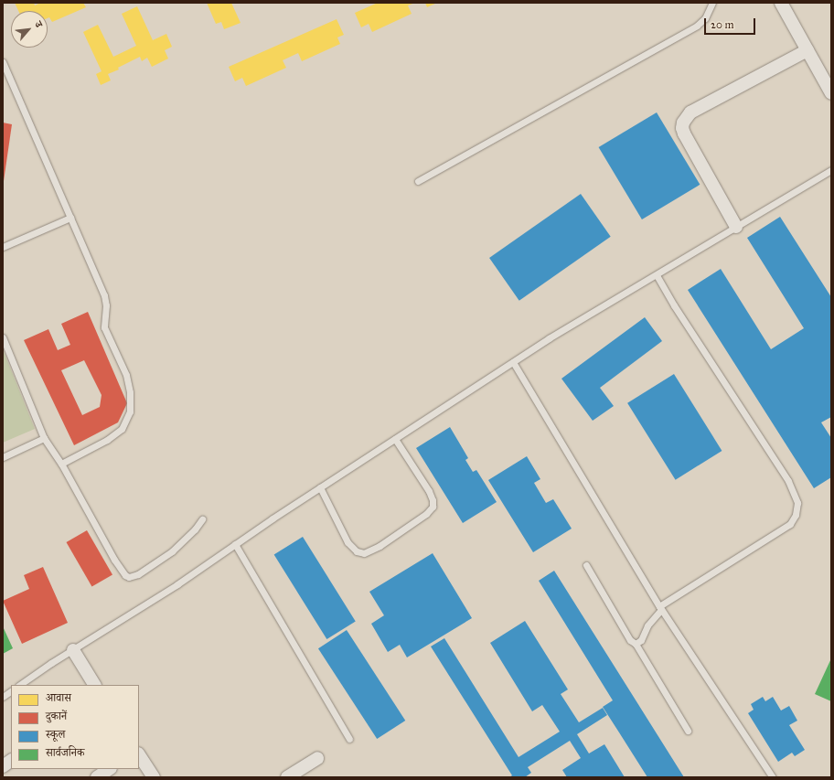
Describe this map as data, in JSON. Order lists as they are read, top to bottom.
{
  "legend": [
    "आवास",
    "दुकानें",
    "स्कूल",
    "सार्वजनिक"
  ],
  "scale_bar": "20 m",
  "north": "top right"
}
